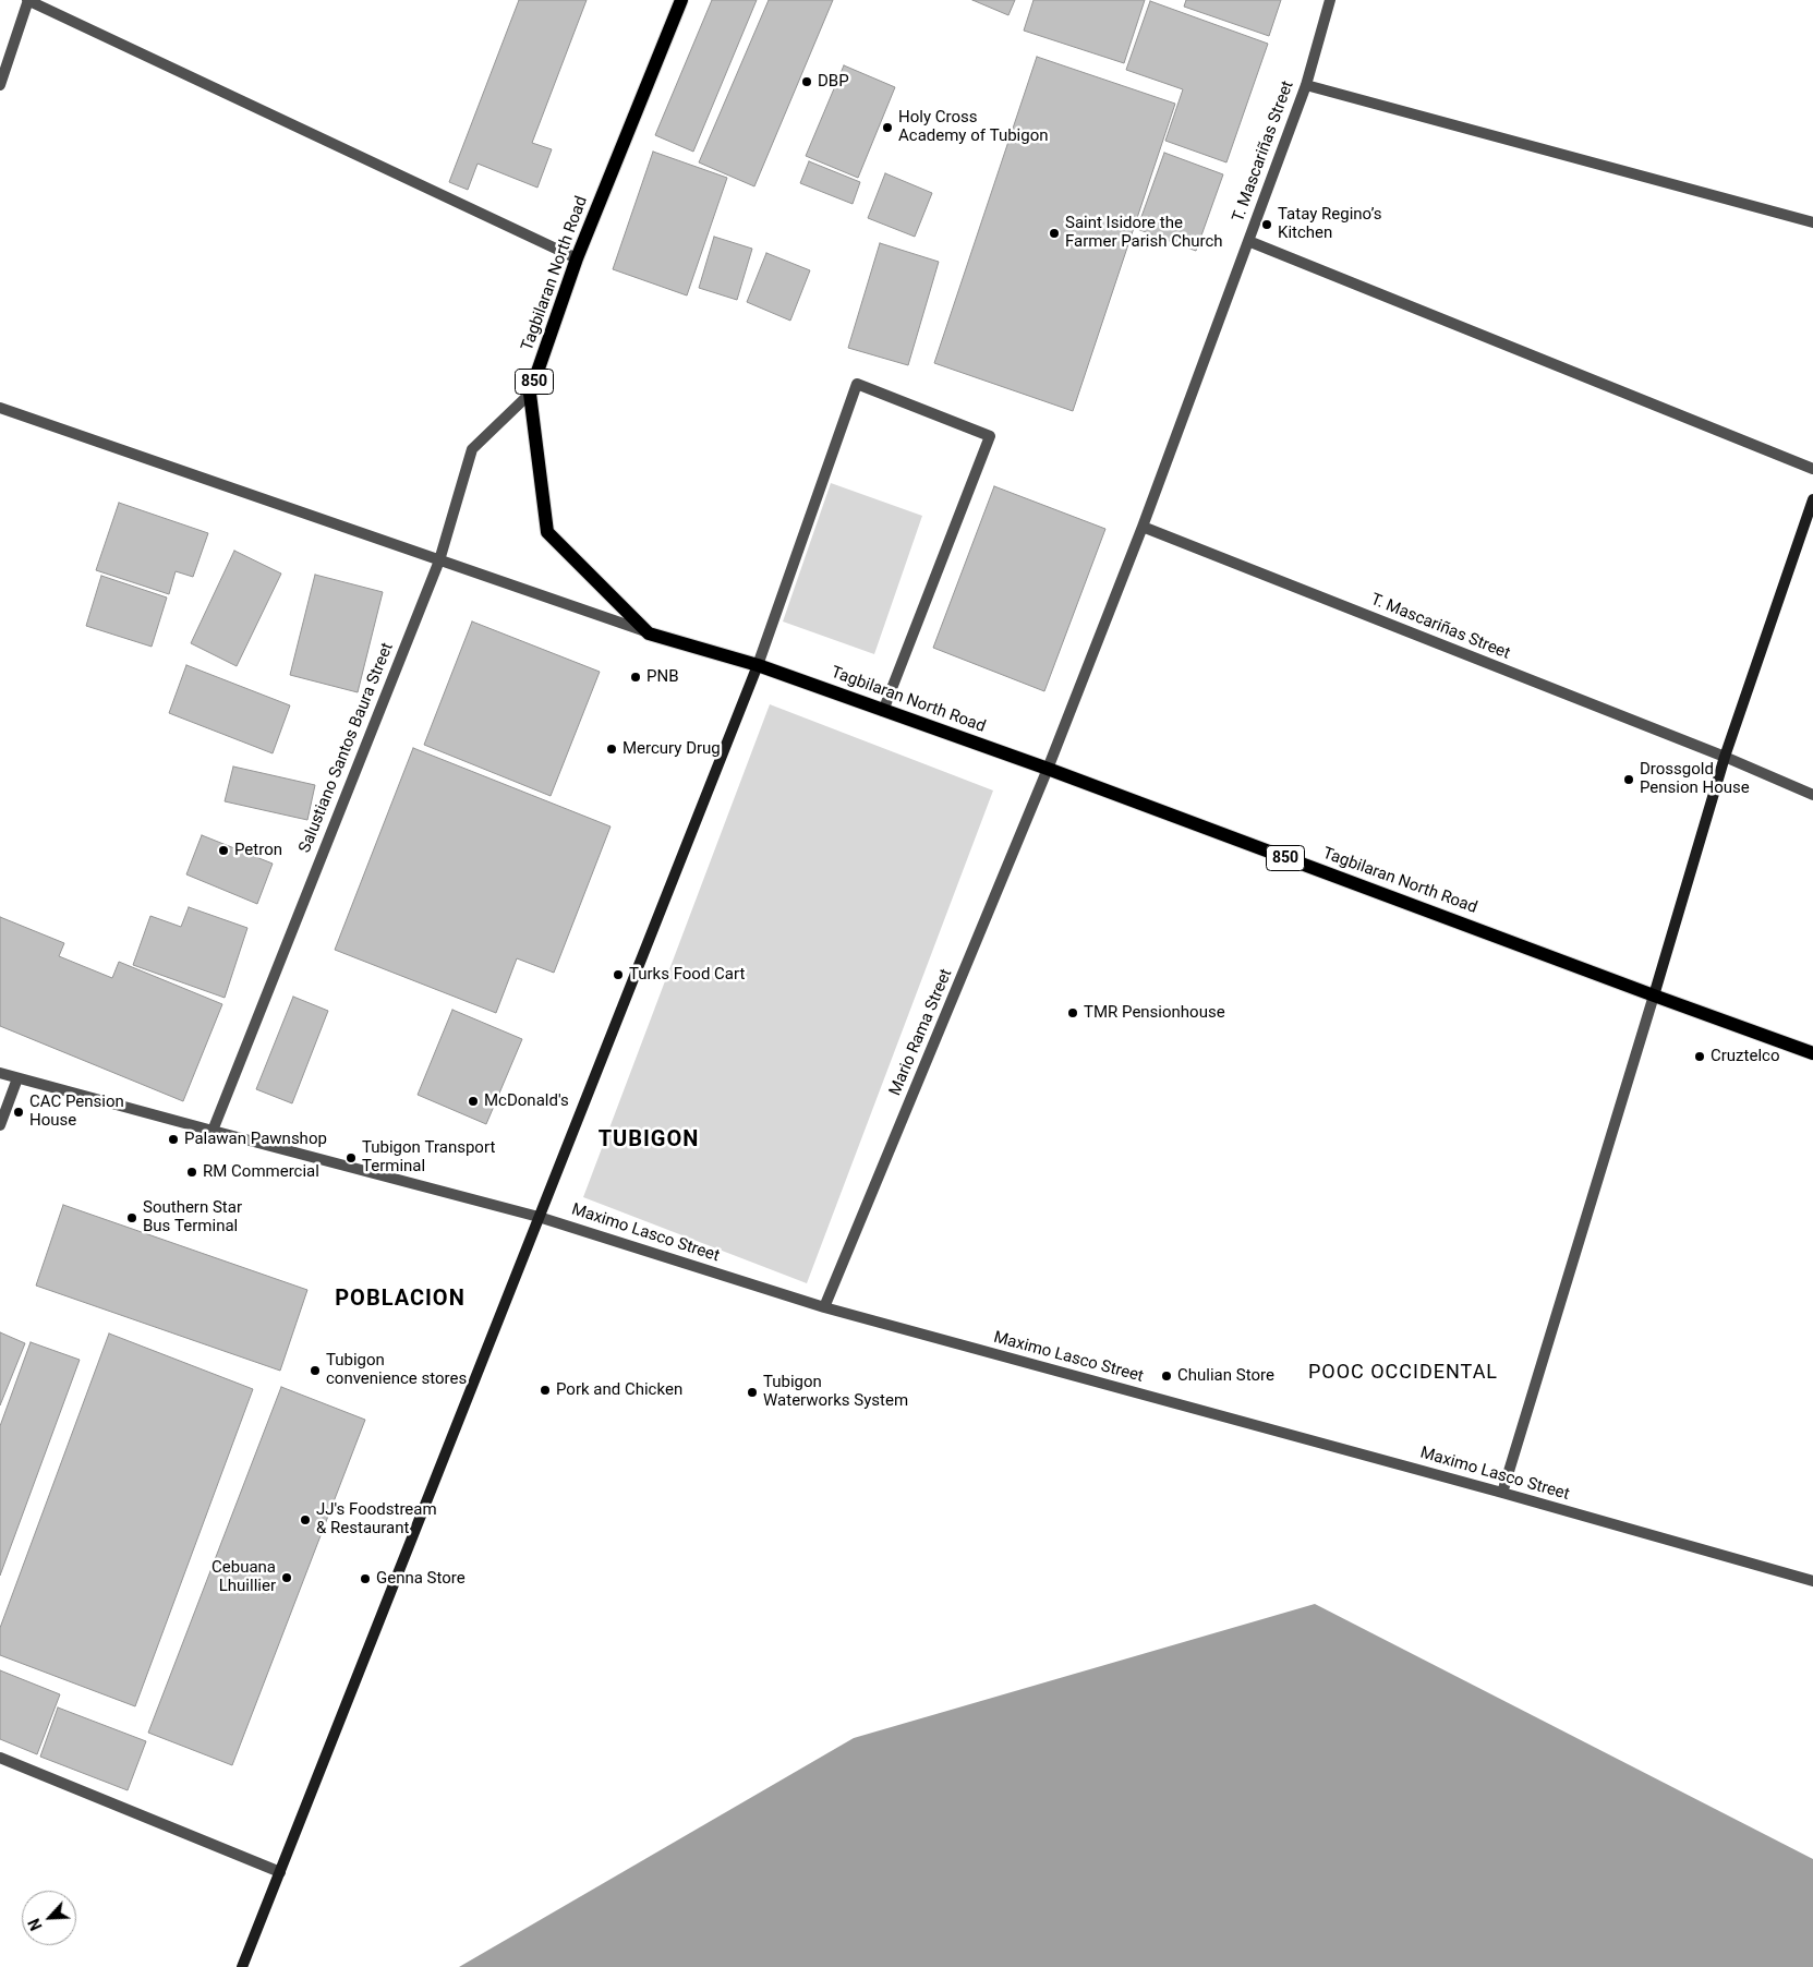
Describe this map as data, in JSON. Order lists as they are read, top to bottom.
{
  "streets": {
    "main road": ["Tagbilaran North Road", "850"],
    "street": [
      "T. Mascariñas Street",
      "Salustiano Santos Baura Street",
      "Mario Rama Street",
      "Maximo Lasco Street"
    ]
  },
  "crossings": [
    ["T. Mascariñas Street", "Tagbilaran North Road"],
    ["T. Mascariñas Street", "Mario Rama Street"],
    ["Tagbilaran North Road", "Salustiano Santos Baura Street"],
    ["Tagbilaran North Road", "Mario Rama Street"],
    ["Salustiano Santos Baura Street", "Maximo Lasco Street"],
    ["Mario Rama Street", "Maximo Lasco Street"]
  ],
  "districts": ["TUBIGON", "POBLACION", "POOC OCCIDENTAL"],
  "places": [
    "DBP",
    "Holy Cross Academy of Tubigon",
    "Tatay Regino’s Kitchen",
    "Saint Isidore the Farmer Parish Church",
    "PNB",
    "Mercury Drug",
    "Drossgold Pension House",
    "Petron",
    "Turks Food Cart",
    "TMR Pensionhouse",
    "Cruztelco",
    "McDonald's",
    "CAC Pension House",
    "Palawan Pawnshop",
    "Tubigon Transport Terminal",
    "RM Commercial",
    "Southern Star Bus Terminal",
    "Tubigon convenience stores",
    "Chulian Store",
    "Pork and Chicken",
    "Tubigon Waterworks System",
    "JJ's Foodstream & Restaurant",
    "Cebuana Lhuillier",
    "Genna Store"
  ],
  "north": "bottom left"
}
